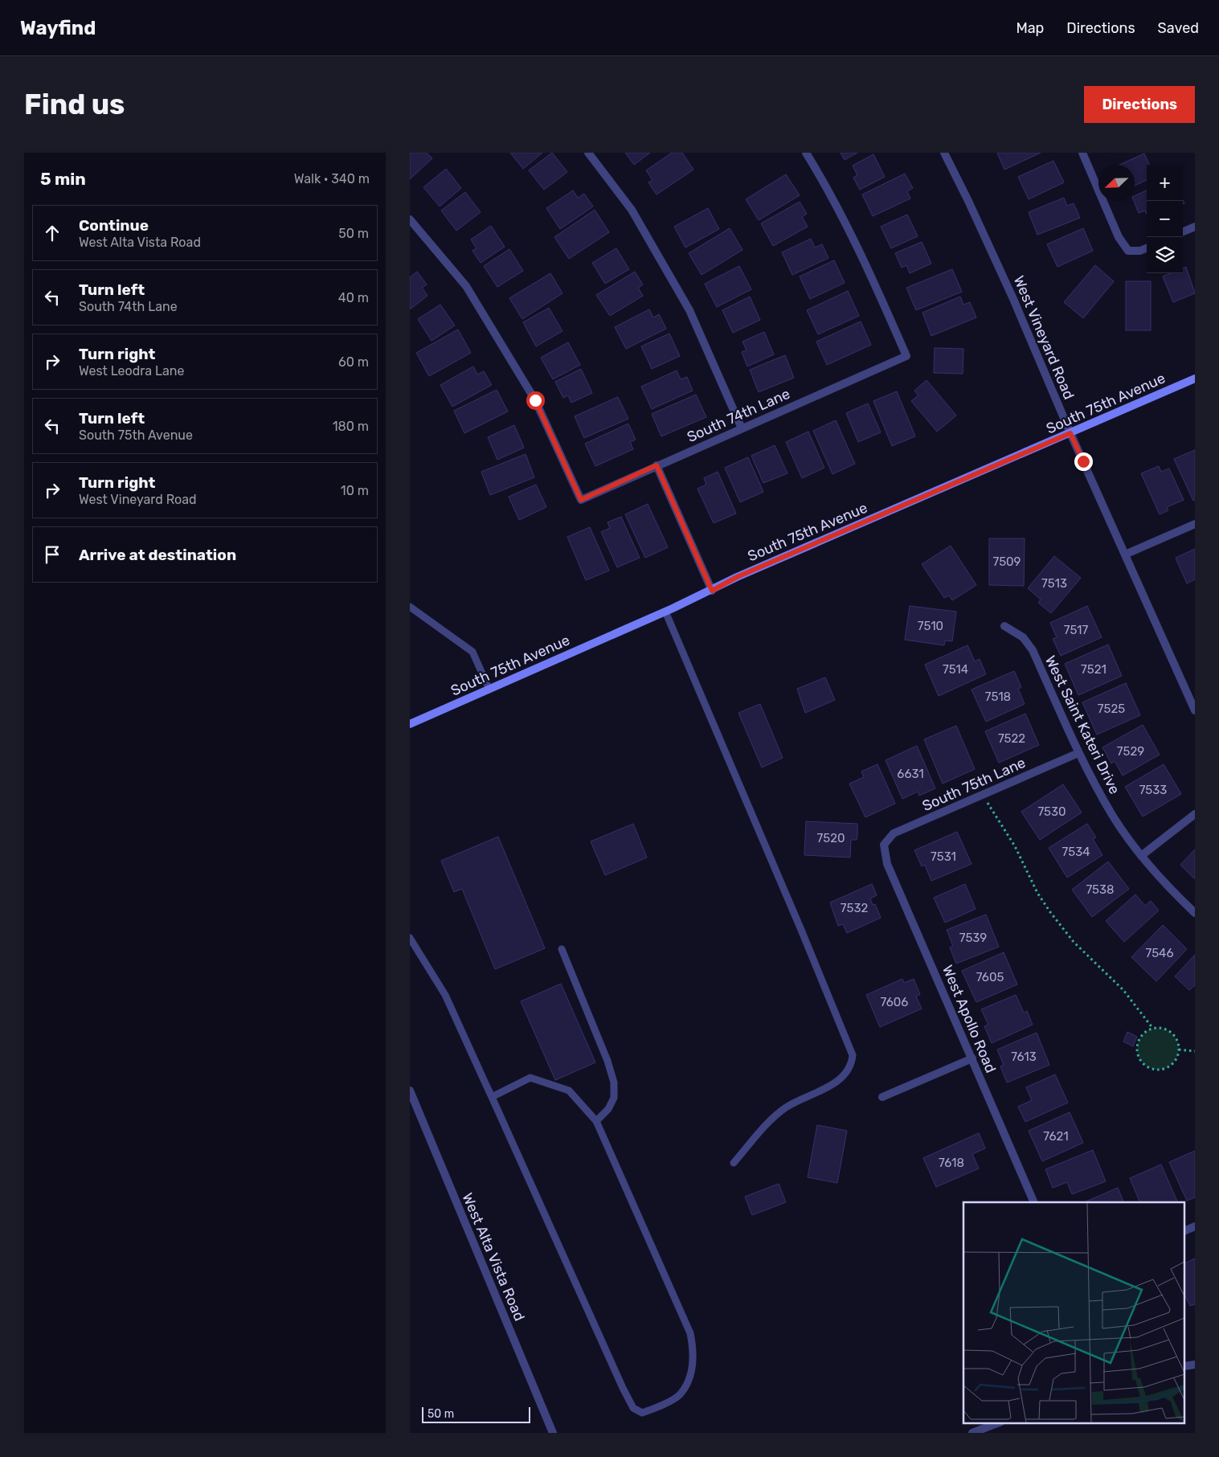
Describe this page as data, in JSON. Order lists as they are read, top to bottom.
{
  "streets": {
    "main road": ["South 75th Avenue"],
    "street": [
      "West Vineyard Road",
      "South 74th Lane",
      "West Saint Kateri Drive",
      "South 75th Lane",
      "West Apollo Road",
      "West Alta Vista Road"
    ]
  },
  "crossings": [
    ["West Vineyard Road", "South 75th Avenue"],
    ["West Saint Kateri Drive", "South 75th Lane"],
    ["South 75th Lane", "West Apollo Road"]
  ],
  "house_numbers": [
    "7509",
    "7513",
    "7510",
    "7517",
    "7514",
    "7521",
    "7518",
    "7525",
    "7522",
    "7529",
    "6631",
    "7533",
    "7530",
    "7520",
    "7534",
    "7531",
    "7538",
    "7532",
    "7539",
    "7546",
    "7605",
    "7606",
    "7613",
    "7621",
    "7618"
  ],
  "scale_bar": "50 m",
  "north": "bottom left",
  "page": {
    "header": "Wayfind",
    "nav": ["Map", "Directions", "Saved"],
    "buttons": "Directions",
    "title": "Find us",
    "heading": ["5 min", "Walk · 340 m"],
    "map_buttons": ["+", "−"],
    "list": [
      ["Continue", "West Alta Vista Road", "50 m"],
      ["Turn left", "South 74th Lane", "40 m"],
      ["Turn right", "West Leodra Lane", "60 m"],
      ["Turn left", "South 75th Avenue", "180 m"],
      ["Turn right", "West Vineyard Road", "10 m"],
      "Arrive at destination"
    ],
    "scale": "50 m"
  }
}
